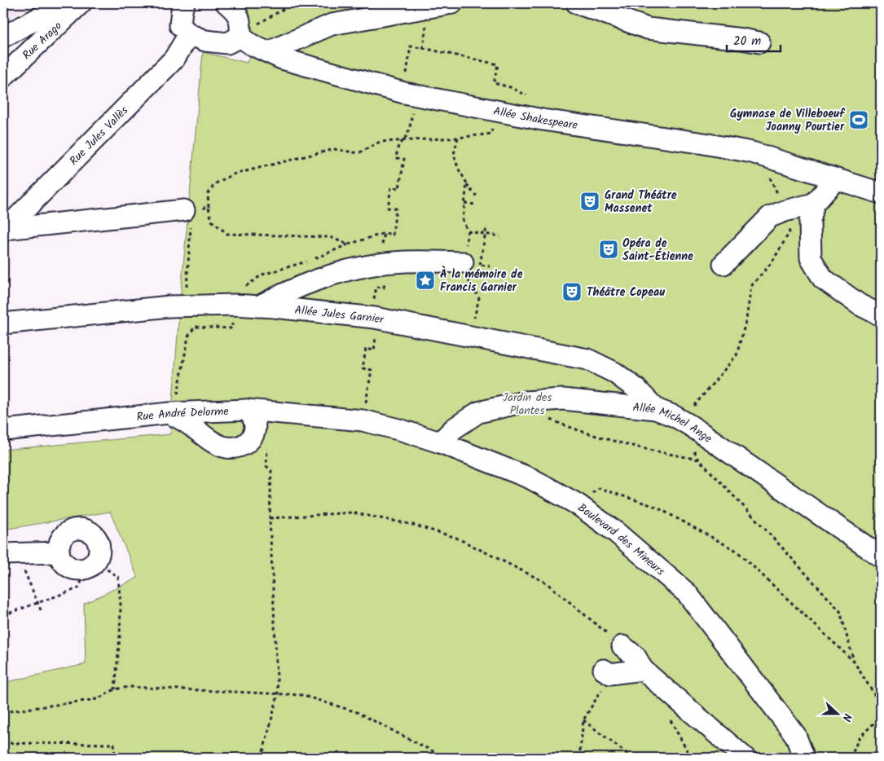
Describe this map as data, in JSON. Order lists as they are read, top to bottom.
{
  "streets": {
    "street": [
      "Rue Arago",
      "Allée Shakespeare",
      "Rue Jules Vallès",
      "Allée Jules Garnier",
      "Rue André Delorme",
      "Allée Michel Ange",
      "Boulevard des Mineurs"
    ]
  },
  "crossings": [
    ["Allée Jules Garnier", "Allée Michel Ange"],
    ["Rue André Delorme", "Boulevard des Mineurs"],
    ["Allée Michel Ange", "Boulevard des Mineurs"]
  ],
  "parks": ["Jardin des Plantes"],
  "places": {
    "sports": ["Gymnase de Villeboeuf Joanny Pourtier"],
    "theatre": ["Grand Théâtre Massenet", "Opéra de Saint-Étienne", "Théâtre Copeau"],
    "place": ["À la mémoire de Francis Garnier"]
  },
  "scale_bar": "20 m",
  "north": "right"
}
